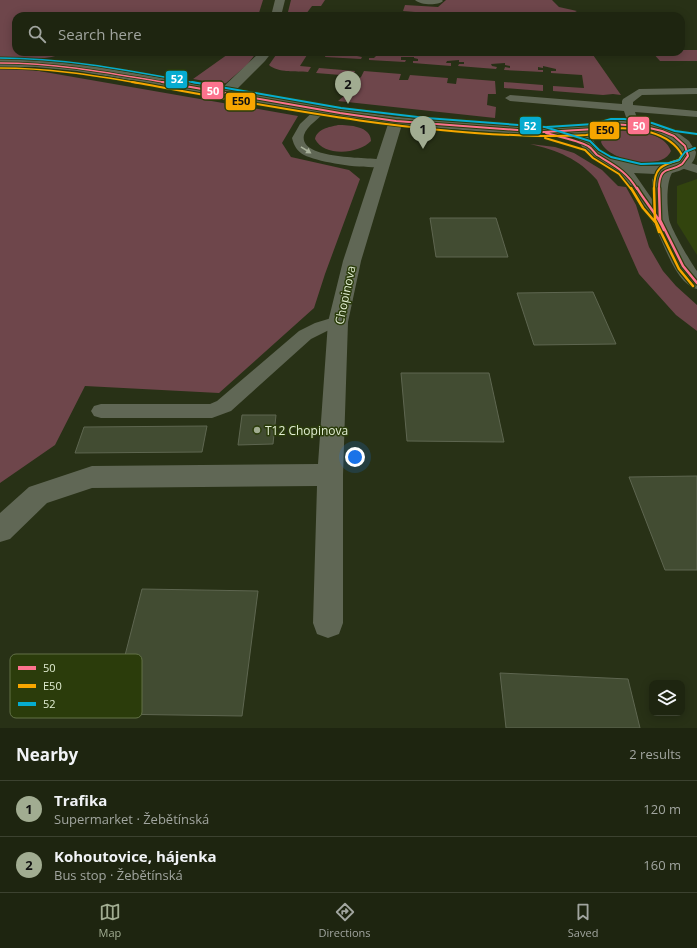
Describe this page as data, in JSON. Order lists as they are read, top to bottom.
{
  "streets": {
    "street": ["Chopinova"]
  },
  "places": ["T12 Chopinova"],
  "lines": ["transit line 52", "transit line 50", "transit line E50"],
  "legend": ["50", "E50", "52"],
  "page": {
    "search": "Search here",
    "pins": ["2", "1"],
    "heading": ["Nearby", "2 results"],
    "list": [
      {
        "mark": "1",
        "name": "Trafika",
        "note": "Supermarket · Žebětínská",
        "value": "120 m"
      },
      {
        "mark": "2",
        "name": "Kohoutovice, hájenka",
        "note": "Bus stop · Žebětínská",
        "value": "160 m"
      }
    ],
    "nav": ["Map", "Directions", "Saved"]
  }
}
